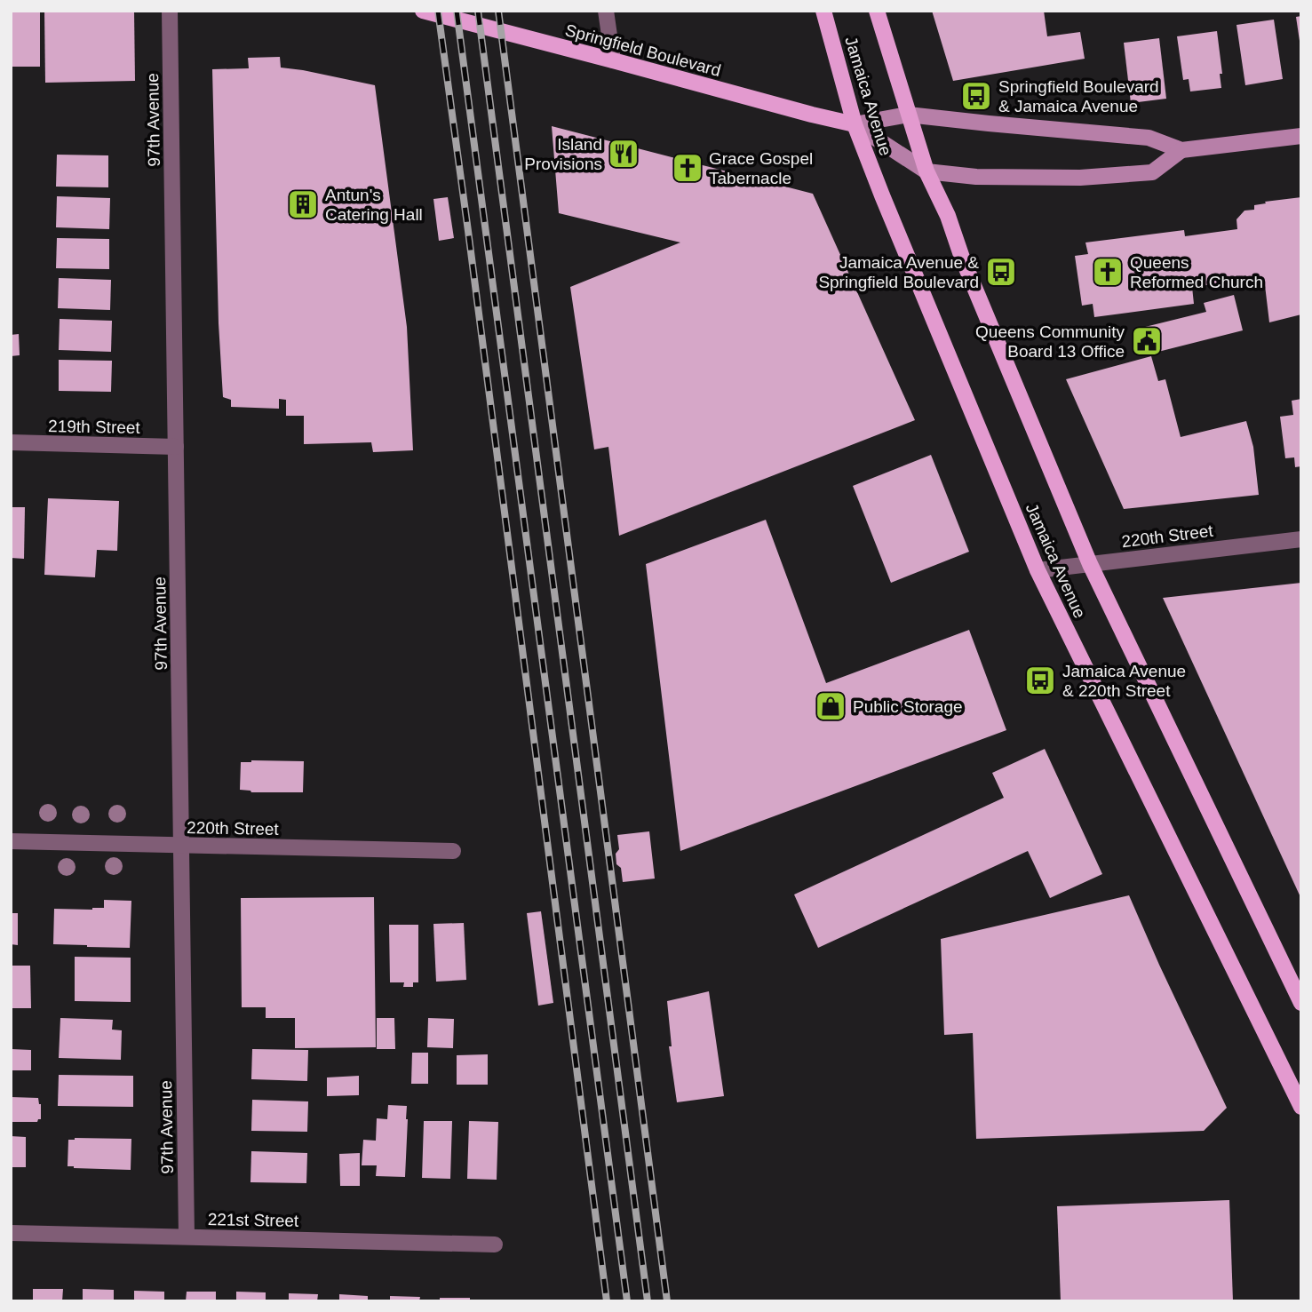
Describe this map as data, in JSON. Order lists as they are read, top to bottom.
{
  "streets": {
    "main road": ["Springfield Boulevard", "Jamaica Avenue"],
    "street": [
      "97th Avenue",
      "219th Street",
      "220th Street",
      "221st Street"
    ]
  },
  "crossings": [
    ["Springfield Boulevard", "Jamaica Avenue"],
    ["Jamaica Avenue", "220th Street"],
    ["97th Avenue", "219th Street"],
    ["97th Avenue", "220th Street"],
    ["97th Avenue", "221st Street"]
  ],
  "places": {
    "bus stop": ["Springfield Boulevard & Jamaica Avenue", "Jamaica Avenue & Springfield Boulevard", "Jamaica Avenue & 220th Street"],
    "restaurant": ["Island Provisions"],
    "church": ["Grace Gospel Tabernacle", "Queens Reformed Church"],
    "building": ["Antun's Catering Hall"],
    "public building": ["Queens Community Board 13 Office"],
    "shop": ["Public Storage"]
  }
}
